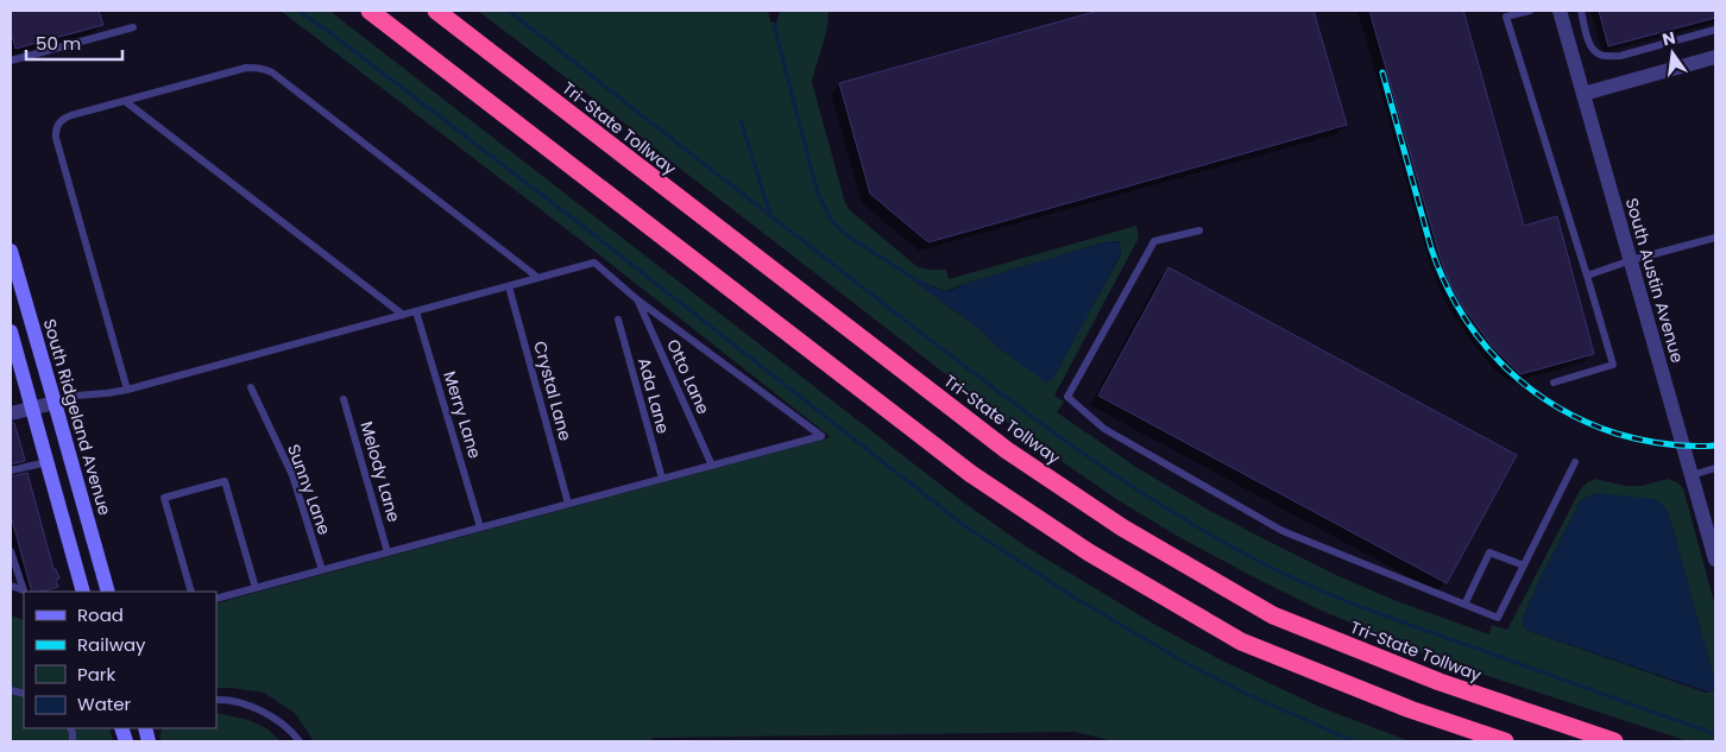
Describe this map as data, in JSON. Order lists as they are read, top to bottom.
{
  "streets": {
    "highway": ["Tri-State Tollway"],
    "main road": ["South Ridgeland Avenue"],
    "street": ["South Austin Avenue"],
    "lane": [
      "Otto Lane",
      "Crystal Lane",
      "Ada Lane",
      "Merry Lane",
      "Melody Lane",
      "Sunny Lane"
    ]
  },
  "legend": [
    "Road",
    "Railway",
    "Park",
    "Water"
  ],
  "scale_bar": "50 m",
  "north": "top"
}
